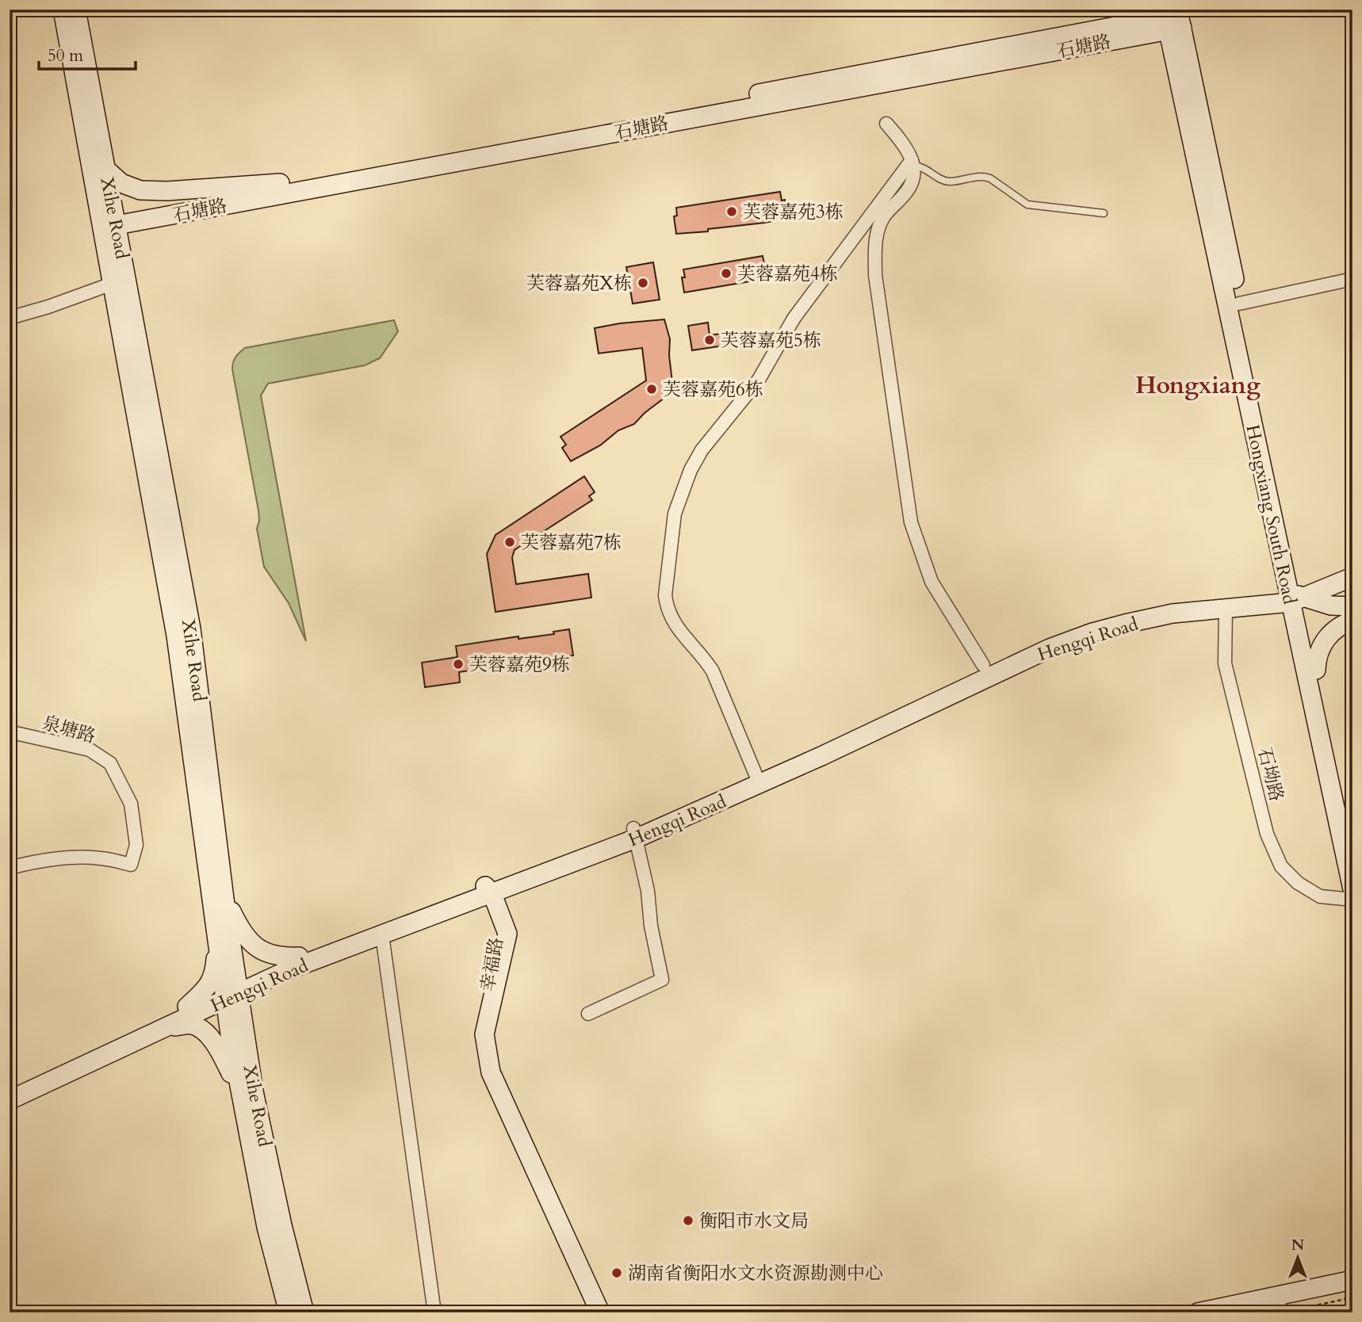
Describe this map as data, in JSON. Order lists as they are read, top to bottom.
{
  "streets": {
    "street": [
      "石塘路",
      "Xihe Road",
      "Hongxiang South Road",
      "Hengqi Road",
      "泉塘路",
      "石坳路",
      "幸福路"
    ]
  },
  "crossings": [
    ["石塘路", "Xihe Road"],
    ["石塘路", "Hongxiang South Road"],
    ["Xihe Road", "Hengqi Road"],
    ["Hongxiang South Road", "Hengqi Road"],
    ["Hengqi Road", "石坳路"],
    ["Hengqi Road", "幸福路"]
  ],
  "districts": ["Hongxiang"],
  "places": [
    "芙蓉嘉苑3栋",
    "芙蓉嘉苑4栋",
    "芙蓉嘉苑X栋",
    "芙蓉嘉苑5栋",
    "芙蓉嘉苑6栋",
    "芙蓉嘉苑7栋",
    "芙蓉嘉苑9栋",
    "衡阳市水文局",
    "湖南省衡阳水文水资源勘测中心"
  ],
  "scale_bar": "50 m",
  "north": "top"
}
